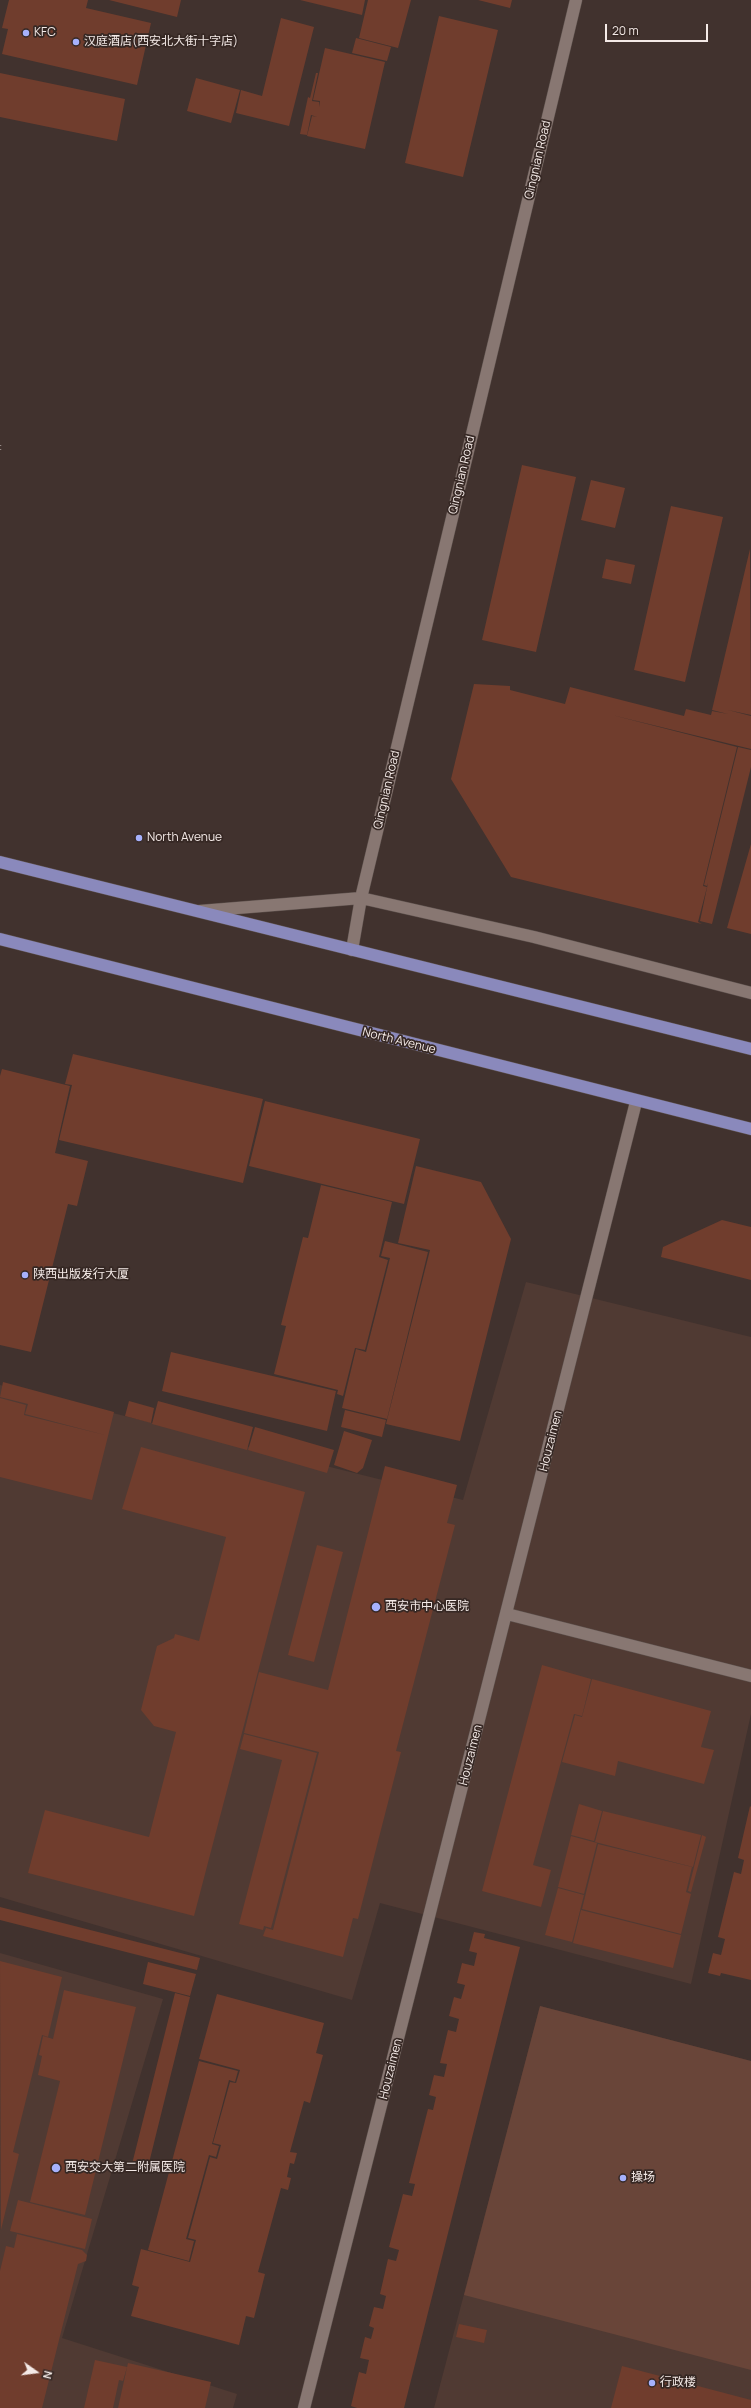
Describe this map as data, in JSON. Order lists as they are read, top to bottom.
{
  "streets": {
    "main road": ["North Avenue"],
    "street": ["Qingnian Road", "Houzaimen"]
  },
  "crossings": [
    ["North Avenue", "Houzaimen"]
  ],
  "places": [
    "KFC",
    "汉庭酒店(西安北大街十字店)",
    "North Avenue",
    "陕西出版发行大厦",
    "西安市中心医院",
    "西安交大第二附属医院",
    "操场",
    "行政楼"
  ],
  "scale_bar": "20 m",
  "north": "right"
}
